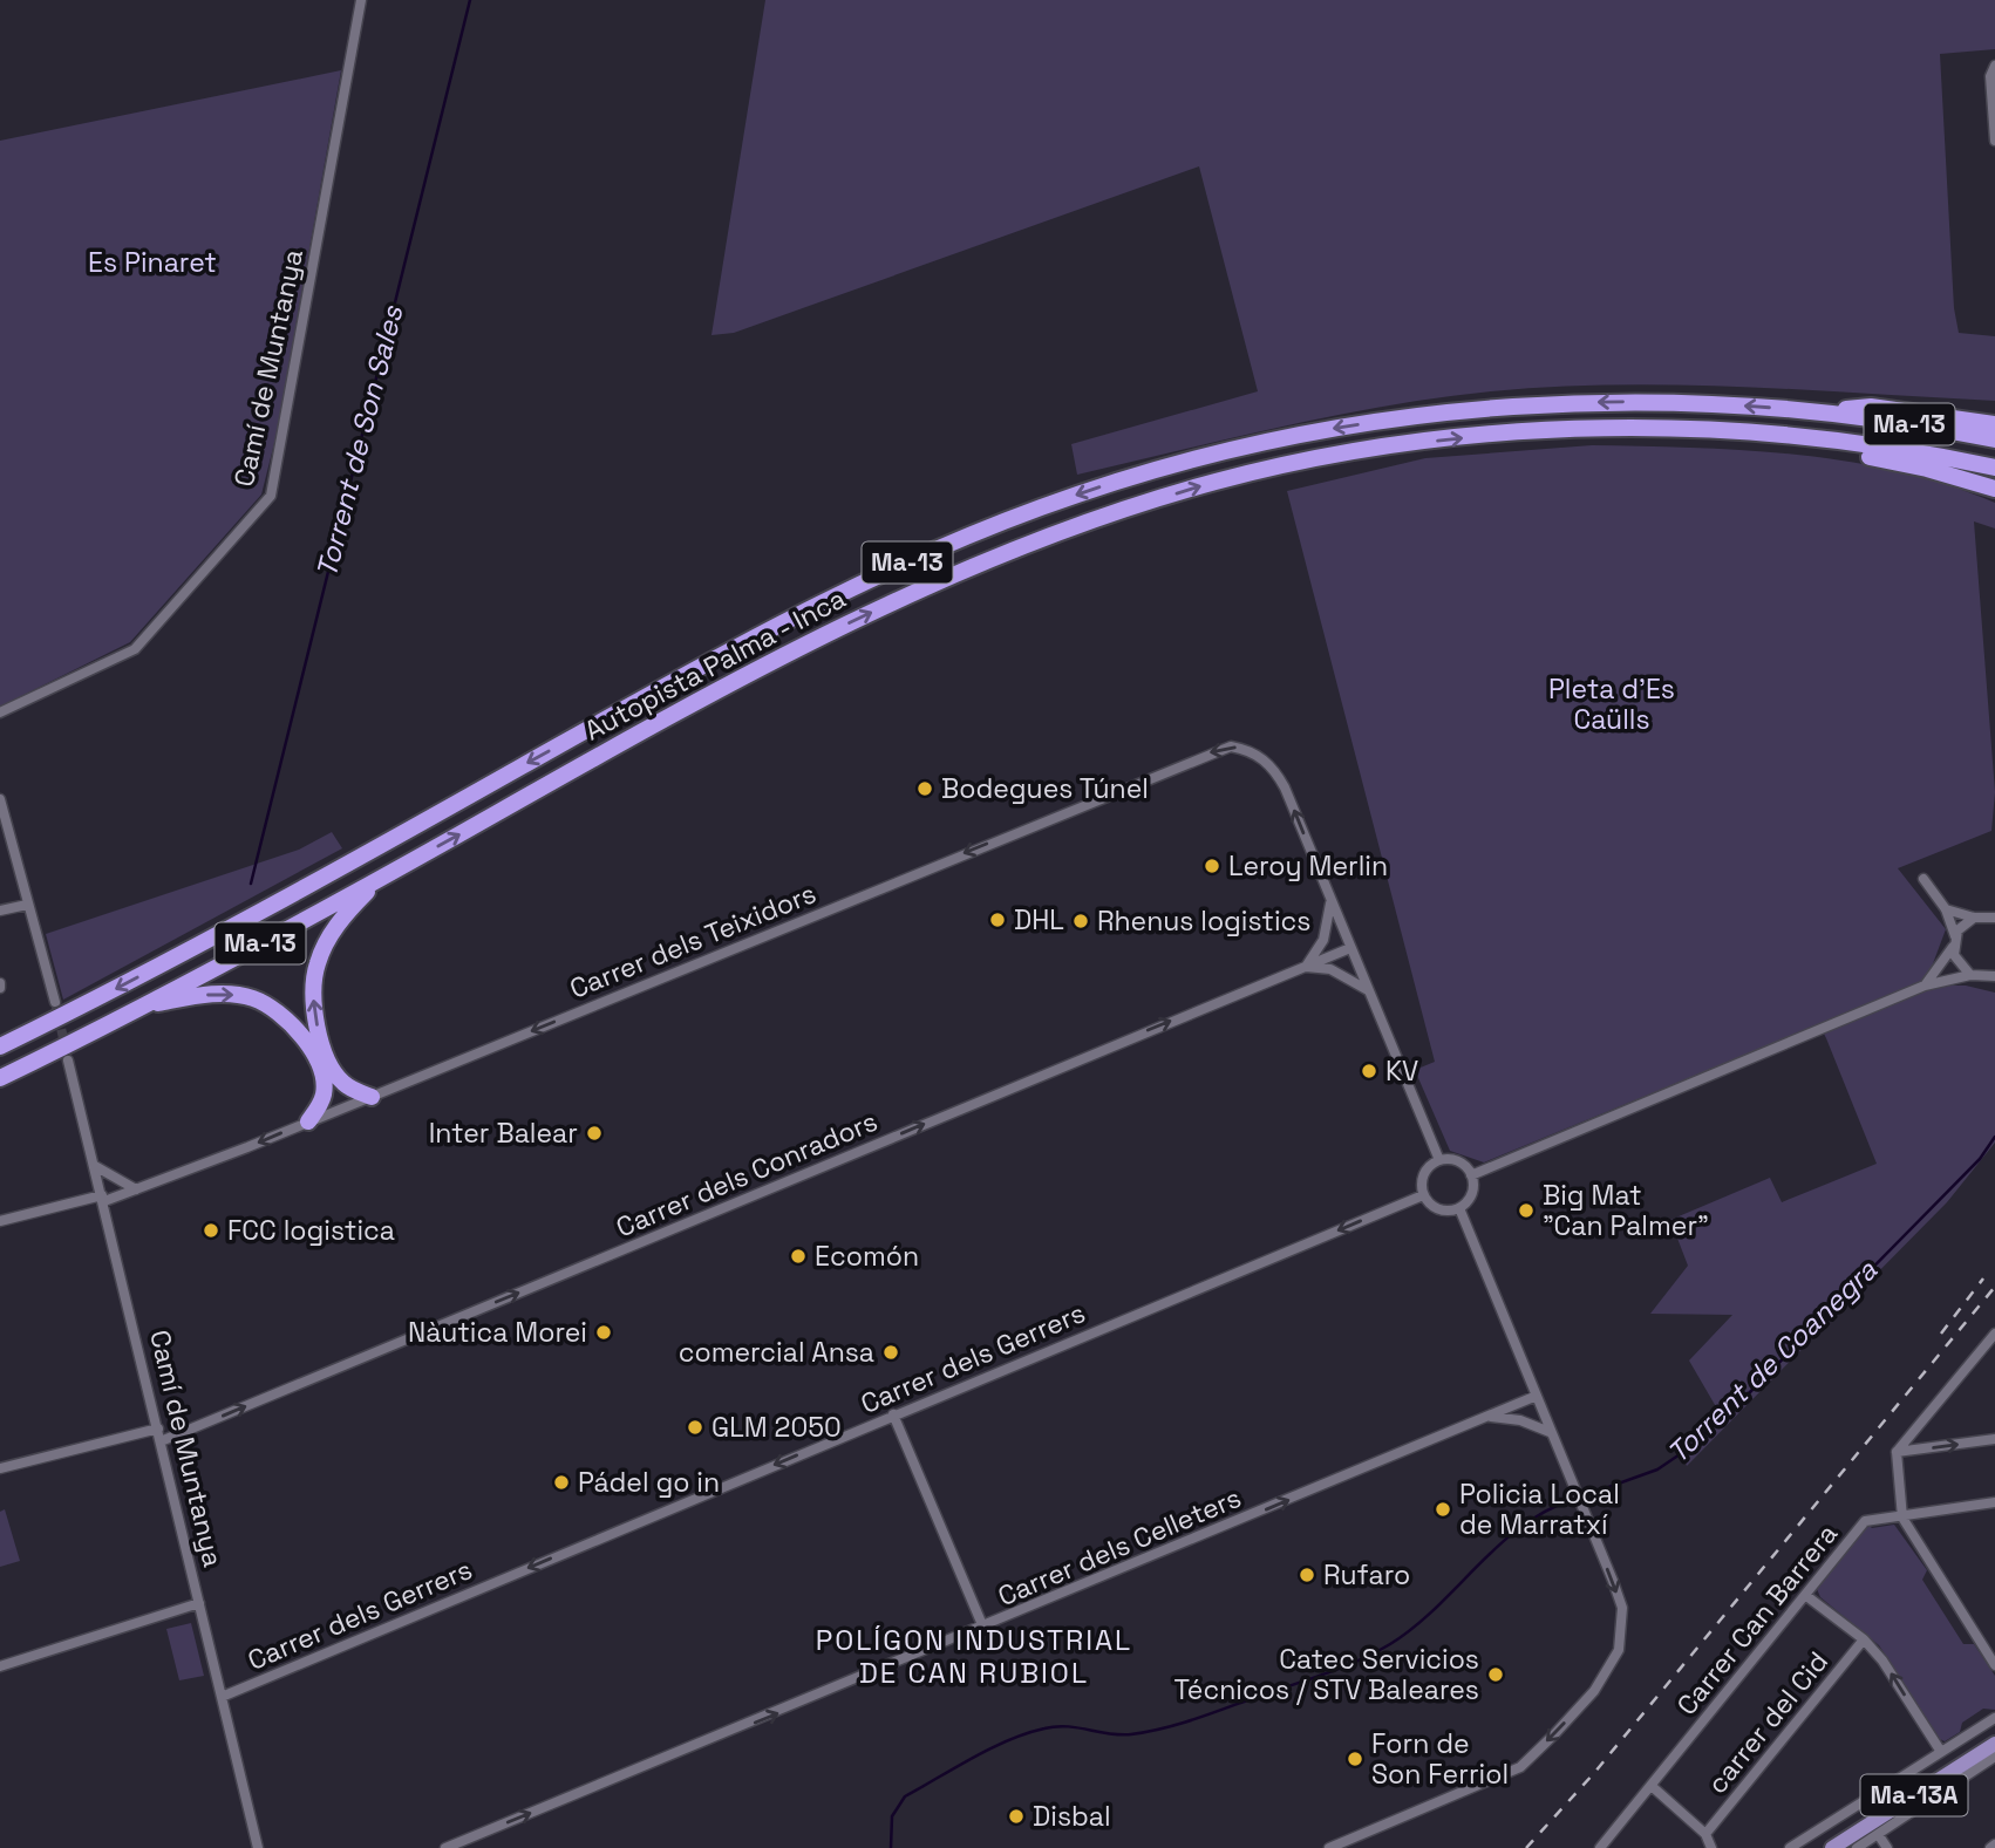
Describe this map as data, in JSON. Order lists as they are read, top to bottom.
{
  "streets": {
    "highway": ["Ma-13", "Autopista Palma - Inca"],
    "main road": ["Ma-13A"],
    "street": [
      "Camí de Muntanya",
      "Carrer dels Teixidors",
      "Carrer dels Conradors",
      "Carrer dels Gerrers",
      "Carrer dels Celleters",
      "Carrer Can Barrera",
      "carrer del Cid"
    ]
  },
  "crossings": [
    ["Camí de Muntanya", "Carrer dels Teixidors"],
    ["Camí de Muntanya", "Carrer dels Conradors"],
    ["Camí de Muntanya", "Carrer dels Gerrers"],
    ["Carrer dels Teixidors", "Carrer dels Conradors"],
    ["Carrer dels Teixidors", "Carrer dels Gerrers"]
  ],
  "one_way": [
    "Carrer dels Teixidors",
    "Carrer dels Conradors",
    "Carrer dels Gerrers",
    "Carrer dels Celleters"
  ],
  "districts": ["POLÍGON INDUSTRIAL DE CAN RUBIOL"],
  "water": ["Torrent de Son Sales", "Torrent de Coanegra"],
  "parks": ["Es Pinaret", "Pleta d'Es Caülls"],
  "places": [
    "Bodegues Túnel",
    "Leroy Merlin",
    "DHL",
    "Rhenus logistics",
    "KV",
    "Inter Balear",
    "Big Mat \"Can Palmer\"",
    "FCC logistica",
    "Ecomón",
    "Nàutica Morei",
    "comercial Ansa",
    "GLM 2050",
    "Pádel go in",
    "Policia Local de Marratxí",
    "Rufaro",
    "Catec Servicios Técnicos / STV Baleares",
    "Forn de Son Ferriol",
    "Disbal"
  ]
}
